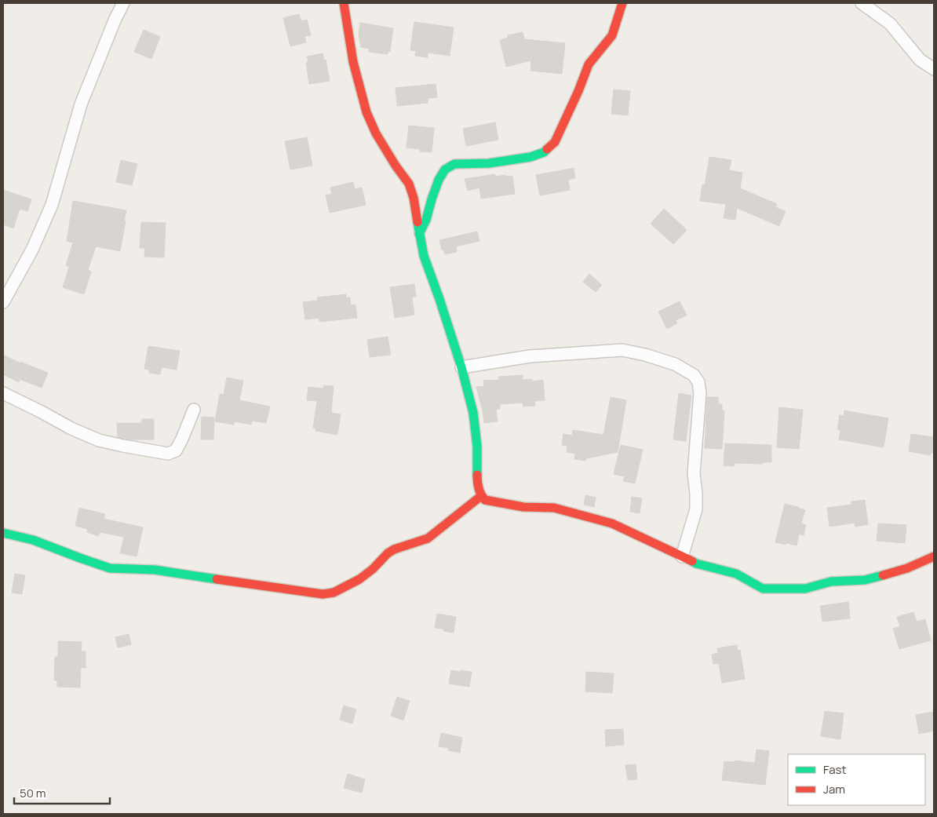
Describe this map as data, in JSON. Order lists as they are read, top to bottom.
{
  "legend": ["Fast", "Jam"],
  "scale_bar": "50 m"
}
